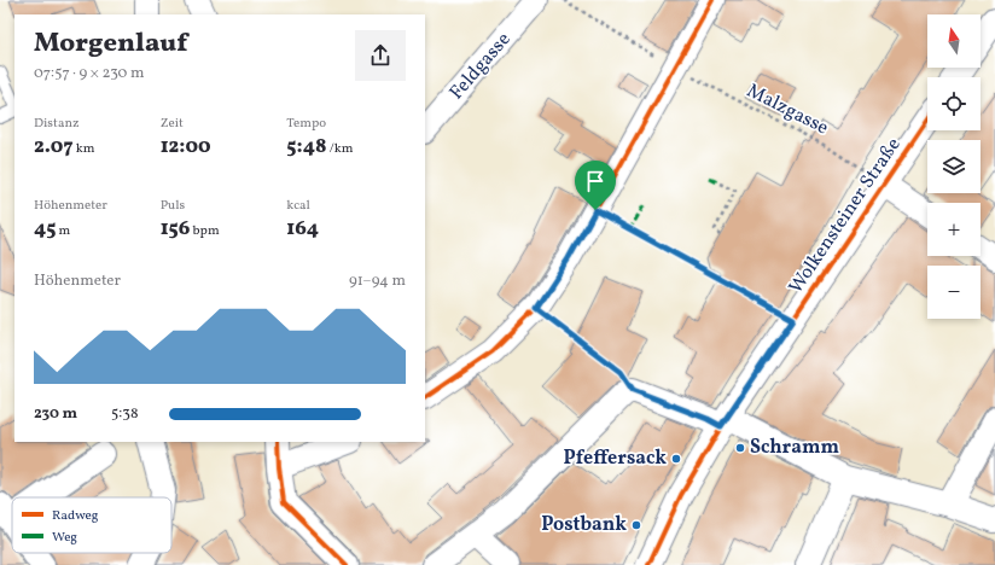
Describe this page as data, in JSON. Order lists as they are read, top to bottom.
{
  "streets": {
    "street": ["Feldgasse", "Wolkensteiner Straße"],
    "path": ["Malzgasse"]
  },
  "crossings": [
    ["Malzgasse", "Wolkensteiner Straße"]
  ],
  "places": ["Schramm", "Pfeffersack", "Postbank"],
  "legend": ["Radweg", "Weg"],
  "north": "top",
  "page": {
    "map_buttons": ["+", "−"],
    "heading": ["Morgenlauf", "07:57 · 9 × 230 m"],
    "stats": [
      ["Distanz", "2.07 km"],
      ["Zeit", "12:00"],
      ["Tempo", "5:48 /km"],
      ["Höhenmeter", "45 m"],
      ["Puls", "156 bpm"],
      ["kcal", "164"]
    ],
    "chart": ["Höhenmeter", "91–94 m"],
    "list": [
      {
        "name": "230 m",
        "note": "5:38"
      }
    ]
  }
}
